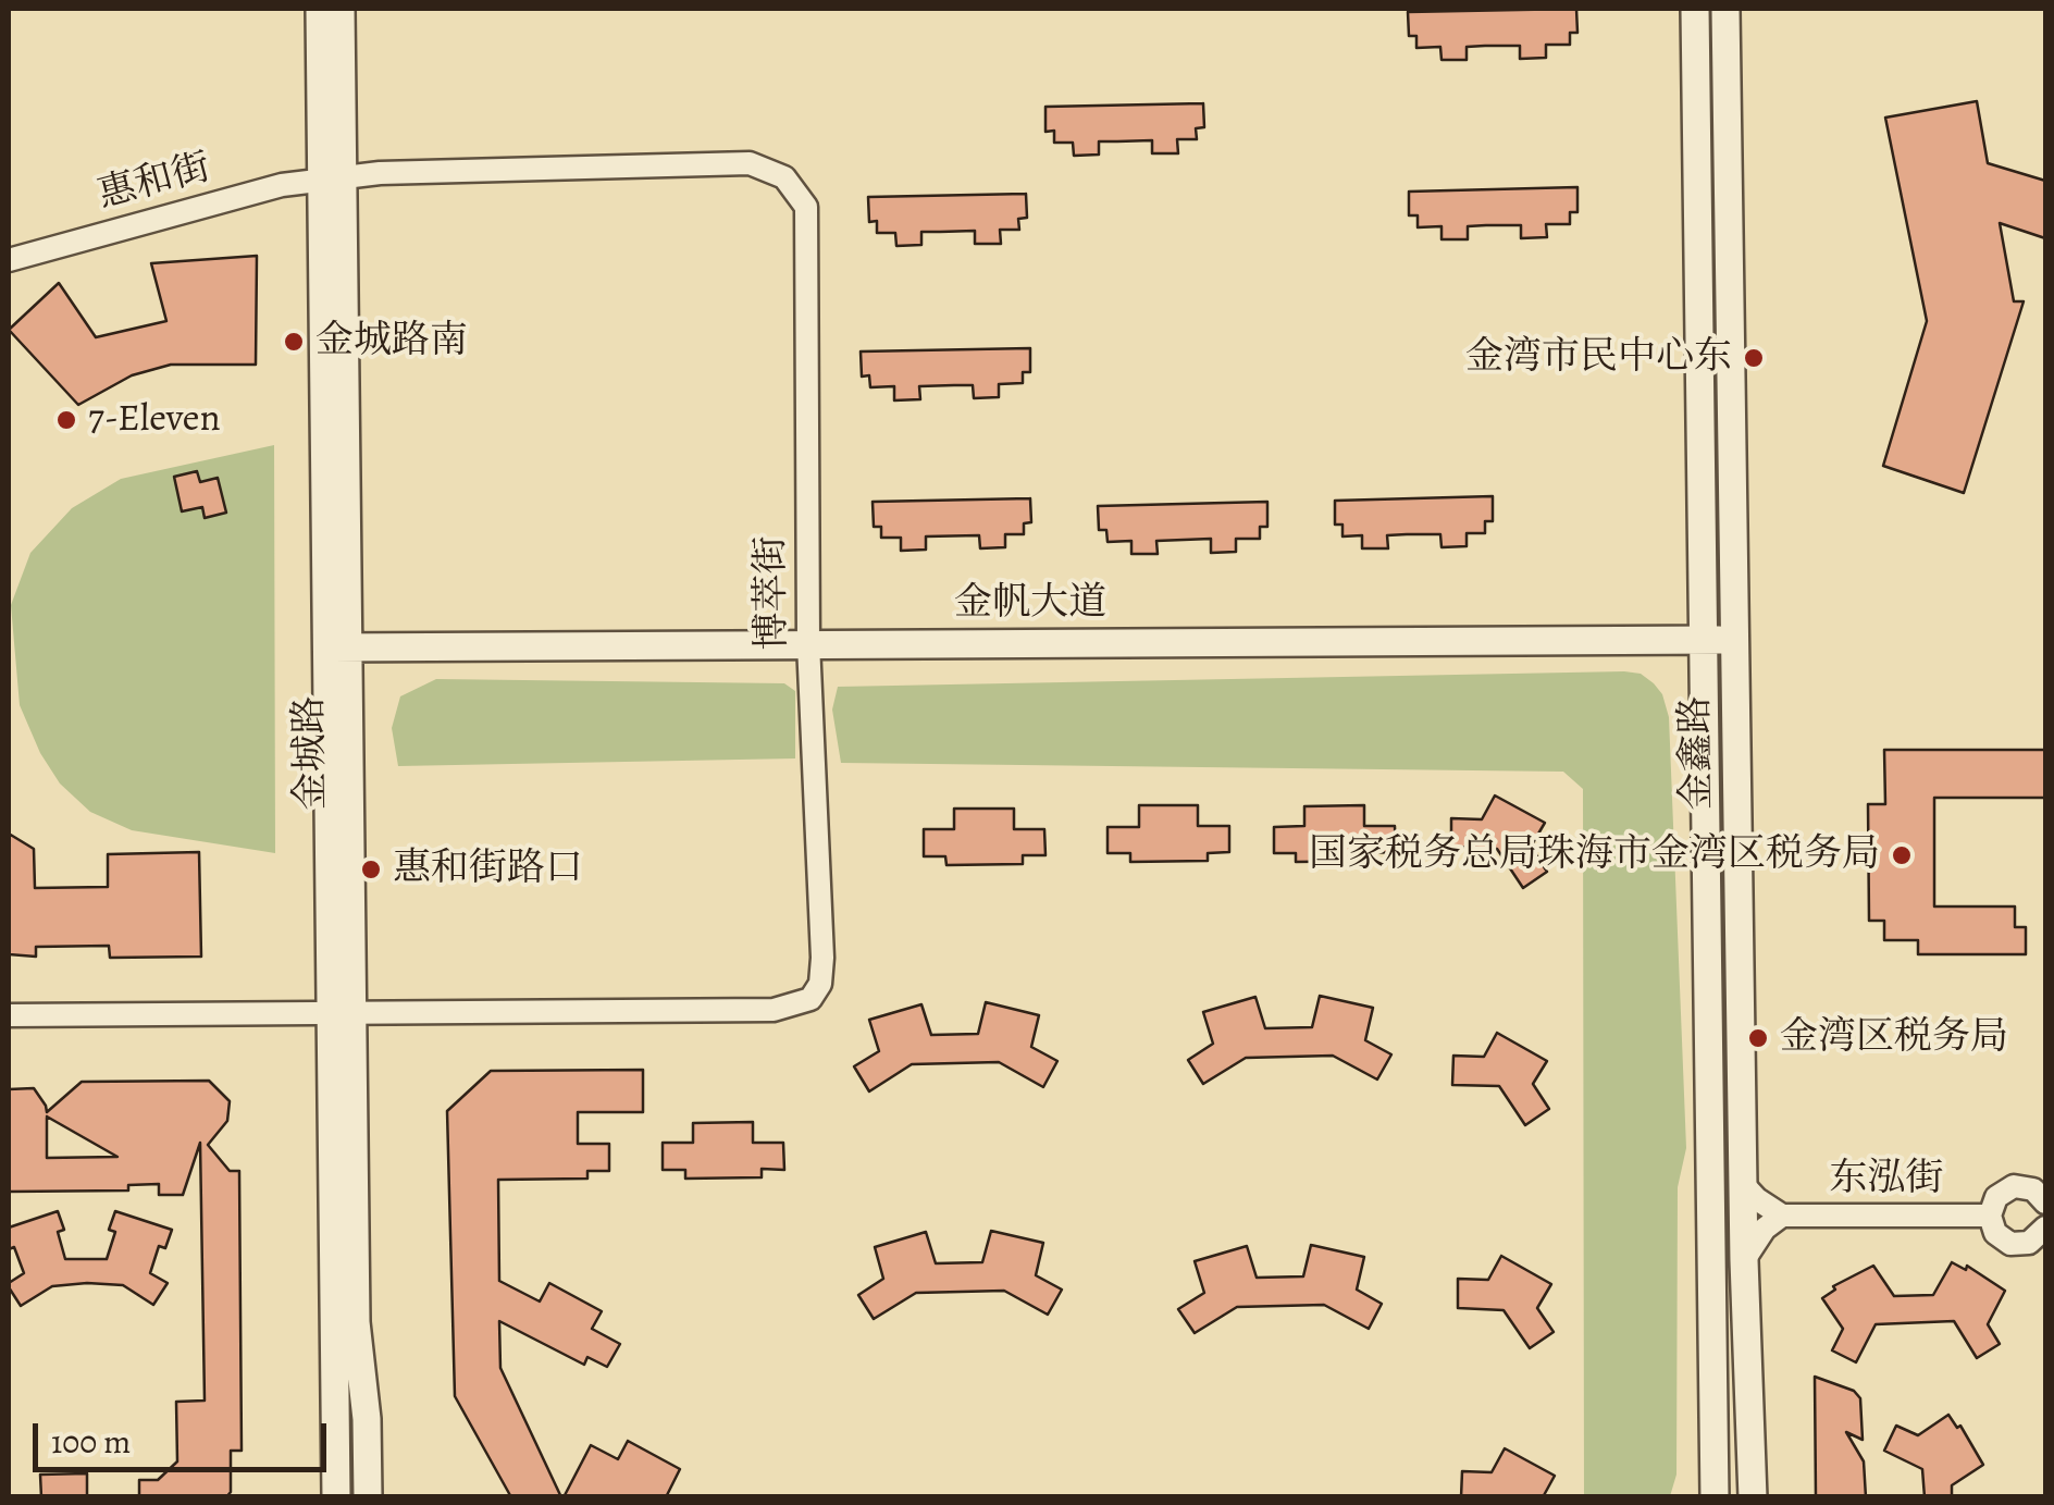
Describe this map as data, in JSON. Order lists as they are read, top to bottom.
{
  "streets": {
    "street": [
      "惠和街",
      "博萃街",
      "金帆大道",
      "金城路",
      "金鑫路",
      "东泓街"
    ]
  },
  "crossings": [
    ["惠和街", "博萃街"],
    ["惠和街", "金城路"],
    ["博萃街", "金帆大道"],
    ["博萃街", "金城路"],
    ["金帆大道", "金城路"],
    ["金帆大道", "金鑫路"],
    ["金鑫路", "东泓街"]
  ],
  "places": [
    "金城路南",
    "金湾市民中心东",
    "7-Eleven",
    "国家税务总局珠海市金湾区税务局",
    "惠和街路口",
    "金湾区税务局"
  ],
  "scale_bar": "100 m"
}
